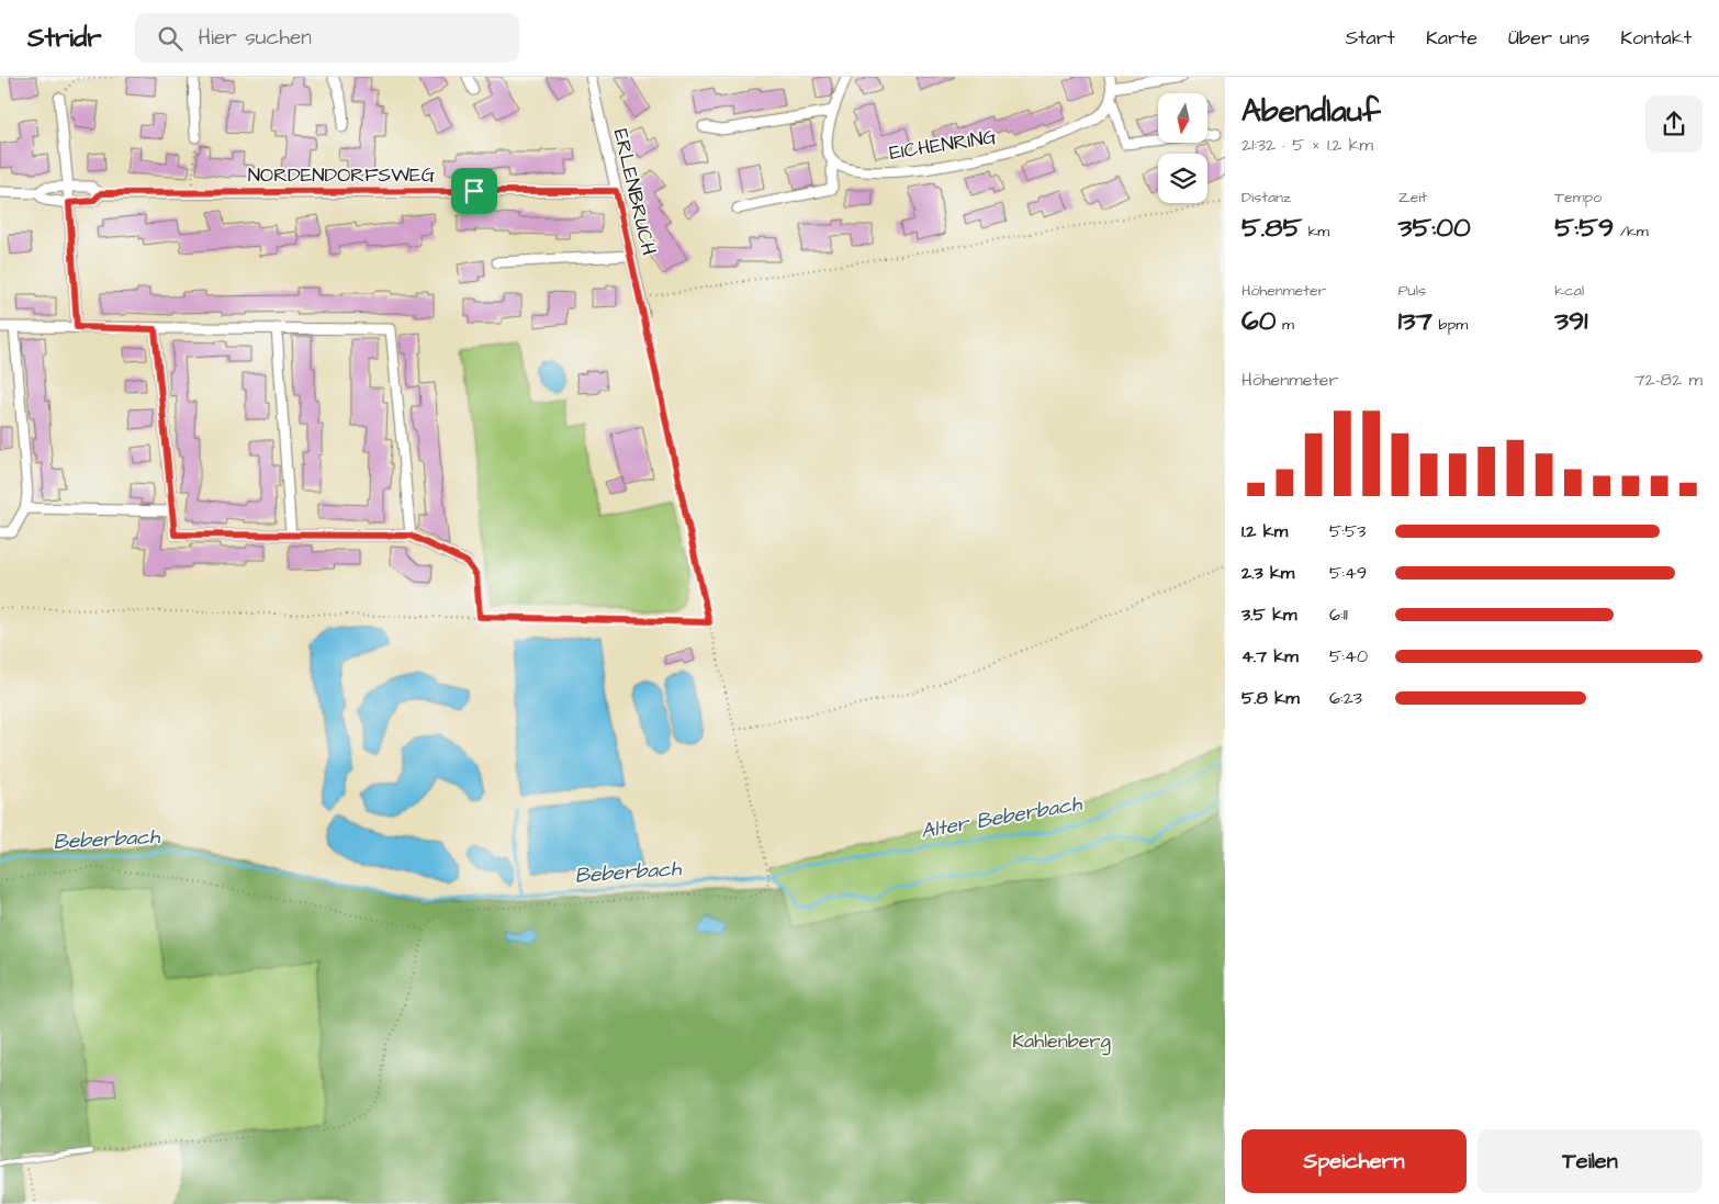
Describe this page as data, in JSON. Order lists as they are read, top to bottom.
{
  "streets": {
    "street": ["EICHENRING", "NORDENDORFSWEG", "ERLENBRUCH"]
  },
  "crossings": [
    ["NORDENDORFSWEG", "ERLENBRUCH"]
  ],
  "water": ["Alter Beberbach", "Beberbach"],
  "parks": ["Kahlenberg"],
  "north": "bottom",
  "page": {
    "header": "Stridr",
    "search": "Hier suchen",
    "nav": [
      "Start",
      "Karte",
      "Über uns",
      "Kontakt"
    ],
    "heading": ["Abendlauf", "21:32 · 5 × 1.2 km"],
    "stats": [
      ["Distanz", "5.85 km"],
      ["Zeit", "35:00"],
      ["Tempo", "5:59 /km"],
      ["Höhenmeter", "60 m"],
      ["Puls", "137 bpm"],
      ["kcal", "391"]
    ],
    "chart": ["Höhenmeter", "72–82 m"],
    "list": [
      {
        "name": "1.2 km",
        "note": "5:53"
      },
      {
        "name": "2.3 km",
        "note": "5:49"
      },
      {
        "name": "3.5 km",
        "note": "6:11"
      },
      {
        "name": "4.7 km",
        "note": "5:40"
      },
      {
        "name": "5.8 km",
        "note": "6:23"
      }
    ],
    "buttons": ["Speichern", "Teilen"]
  }
}
